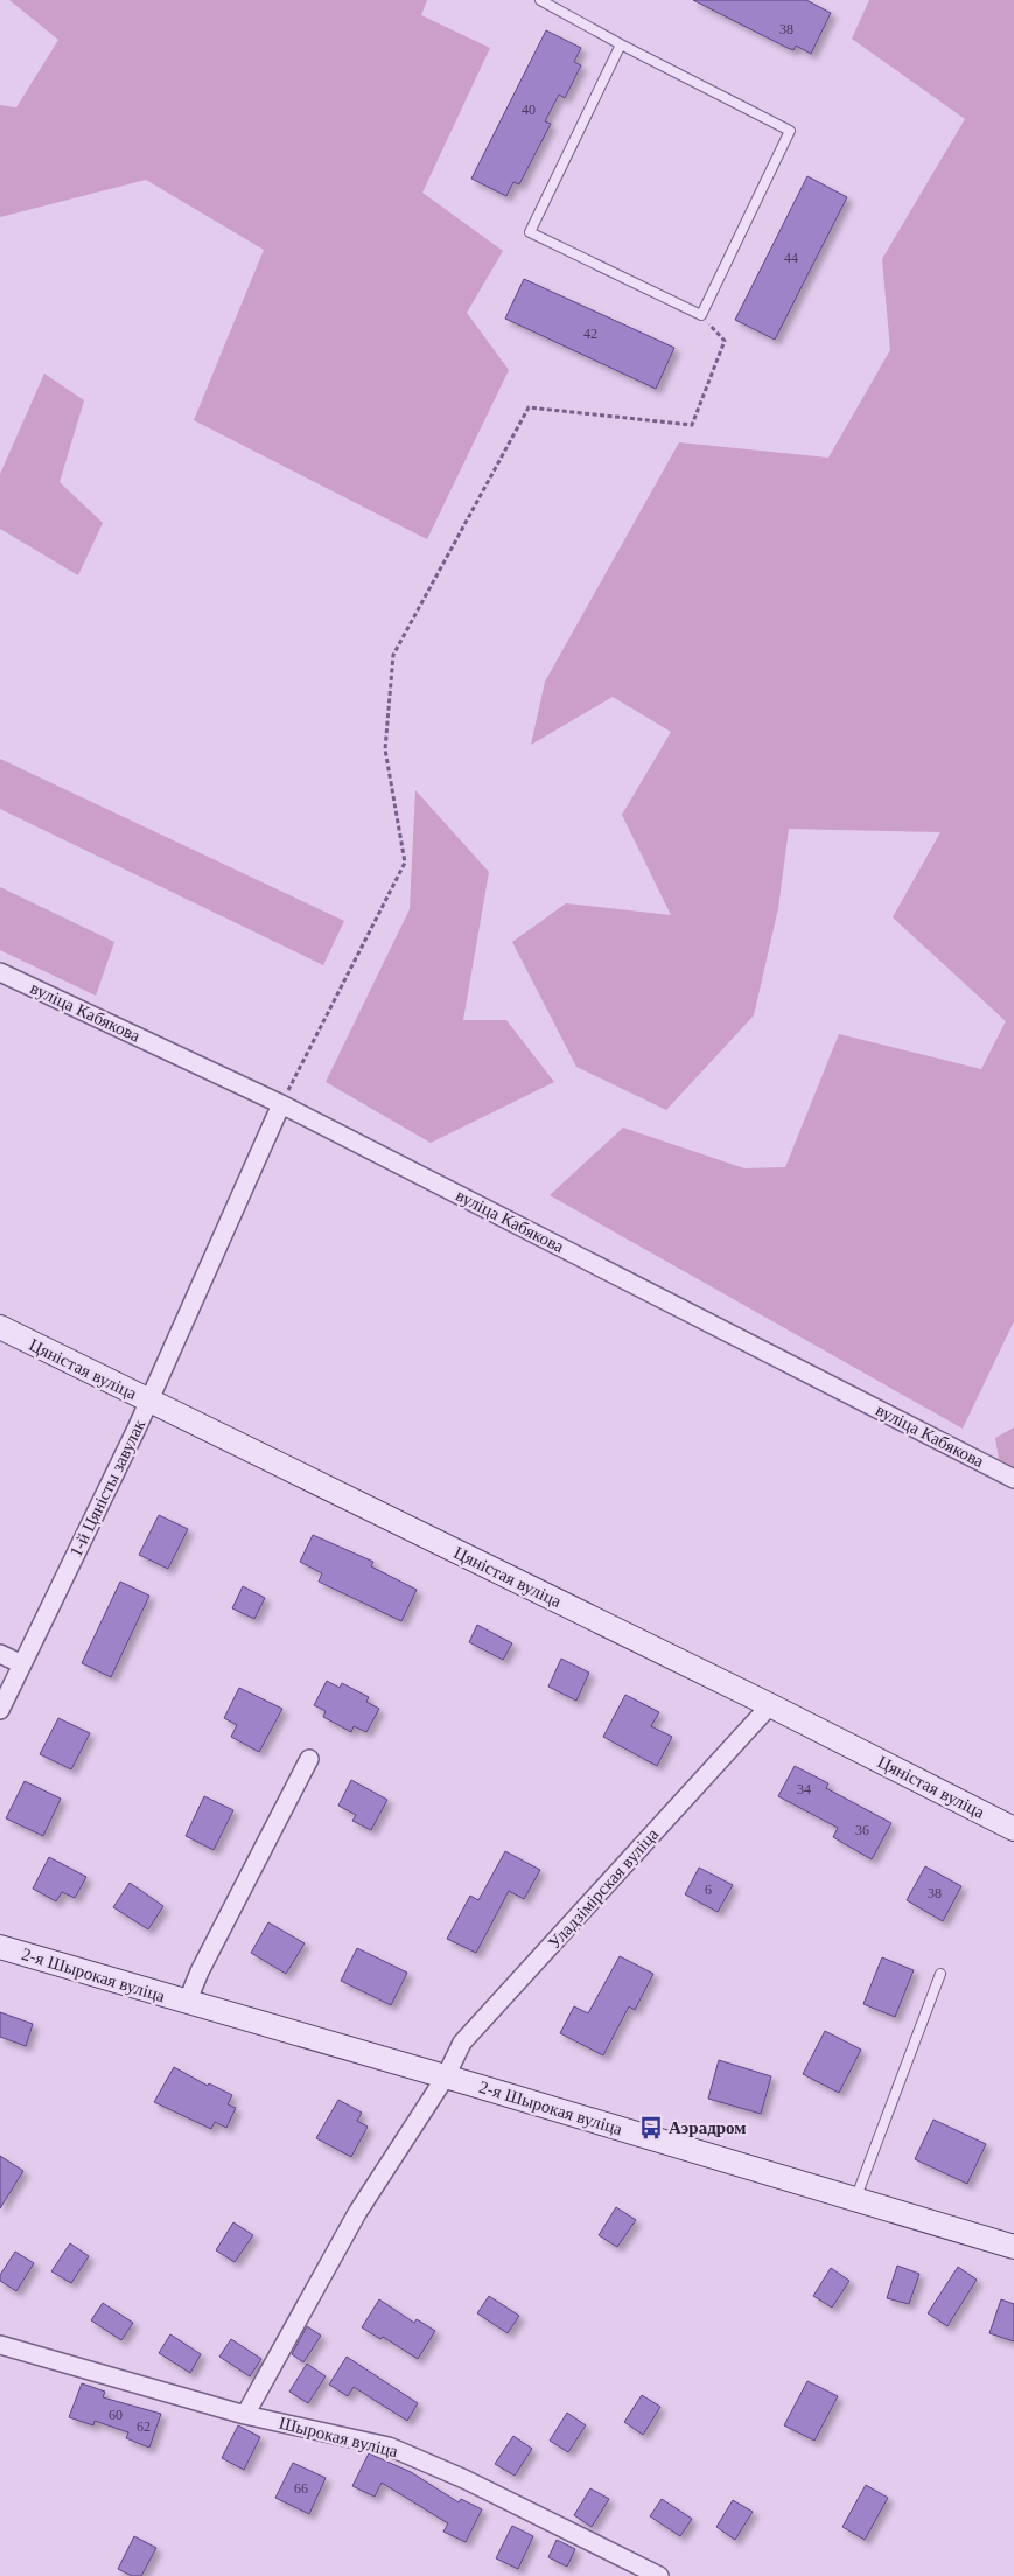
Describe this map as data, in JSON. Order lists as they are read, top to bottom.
{
  "streets": {
    "street": [
      "вуліца Кабякова",
      "Цяністая вуліца",
      "1-й Цяністы завулак",
      "Уладзімірская вуліца",
      "2-я Шырокая вуліца",
      "Шырокая вуліца"
    ]
  },
  "crossings": [
    ["вуліца Кабякова", "1-й Цяністы завулак"],
    ["Цяністая вуліца", "1-й Цяністы завулак"],
    ["Цяністая вуліца", "Уладзімірская вуліца"],
    ["Уладзімірская вуліца", "2-я Шырокая вуліца"],
    ["Уладзімірская вуліца", "Шырокая вуліца"]
  ],
  "places": {
    "bus stop": ["Аэрадром"]
  },
  "house_numbers": [
    "38",
    "40",
    "44",
    "42",
    "34",
    "36",
    "6",
    "38",
    "60",
    "62",
    "66"
  ]
}
